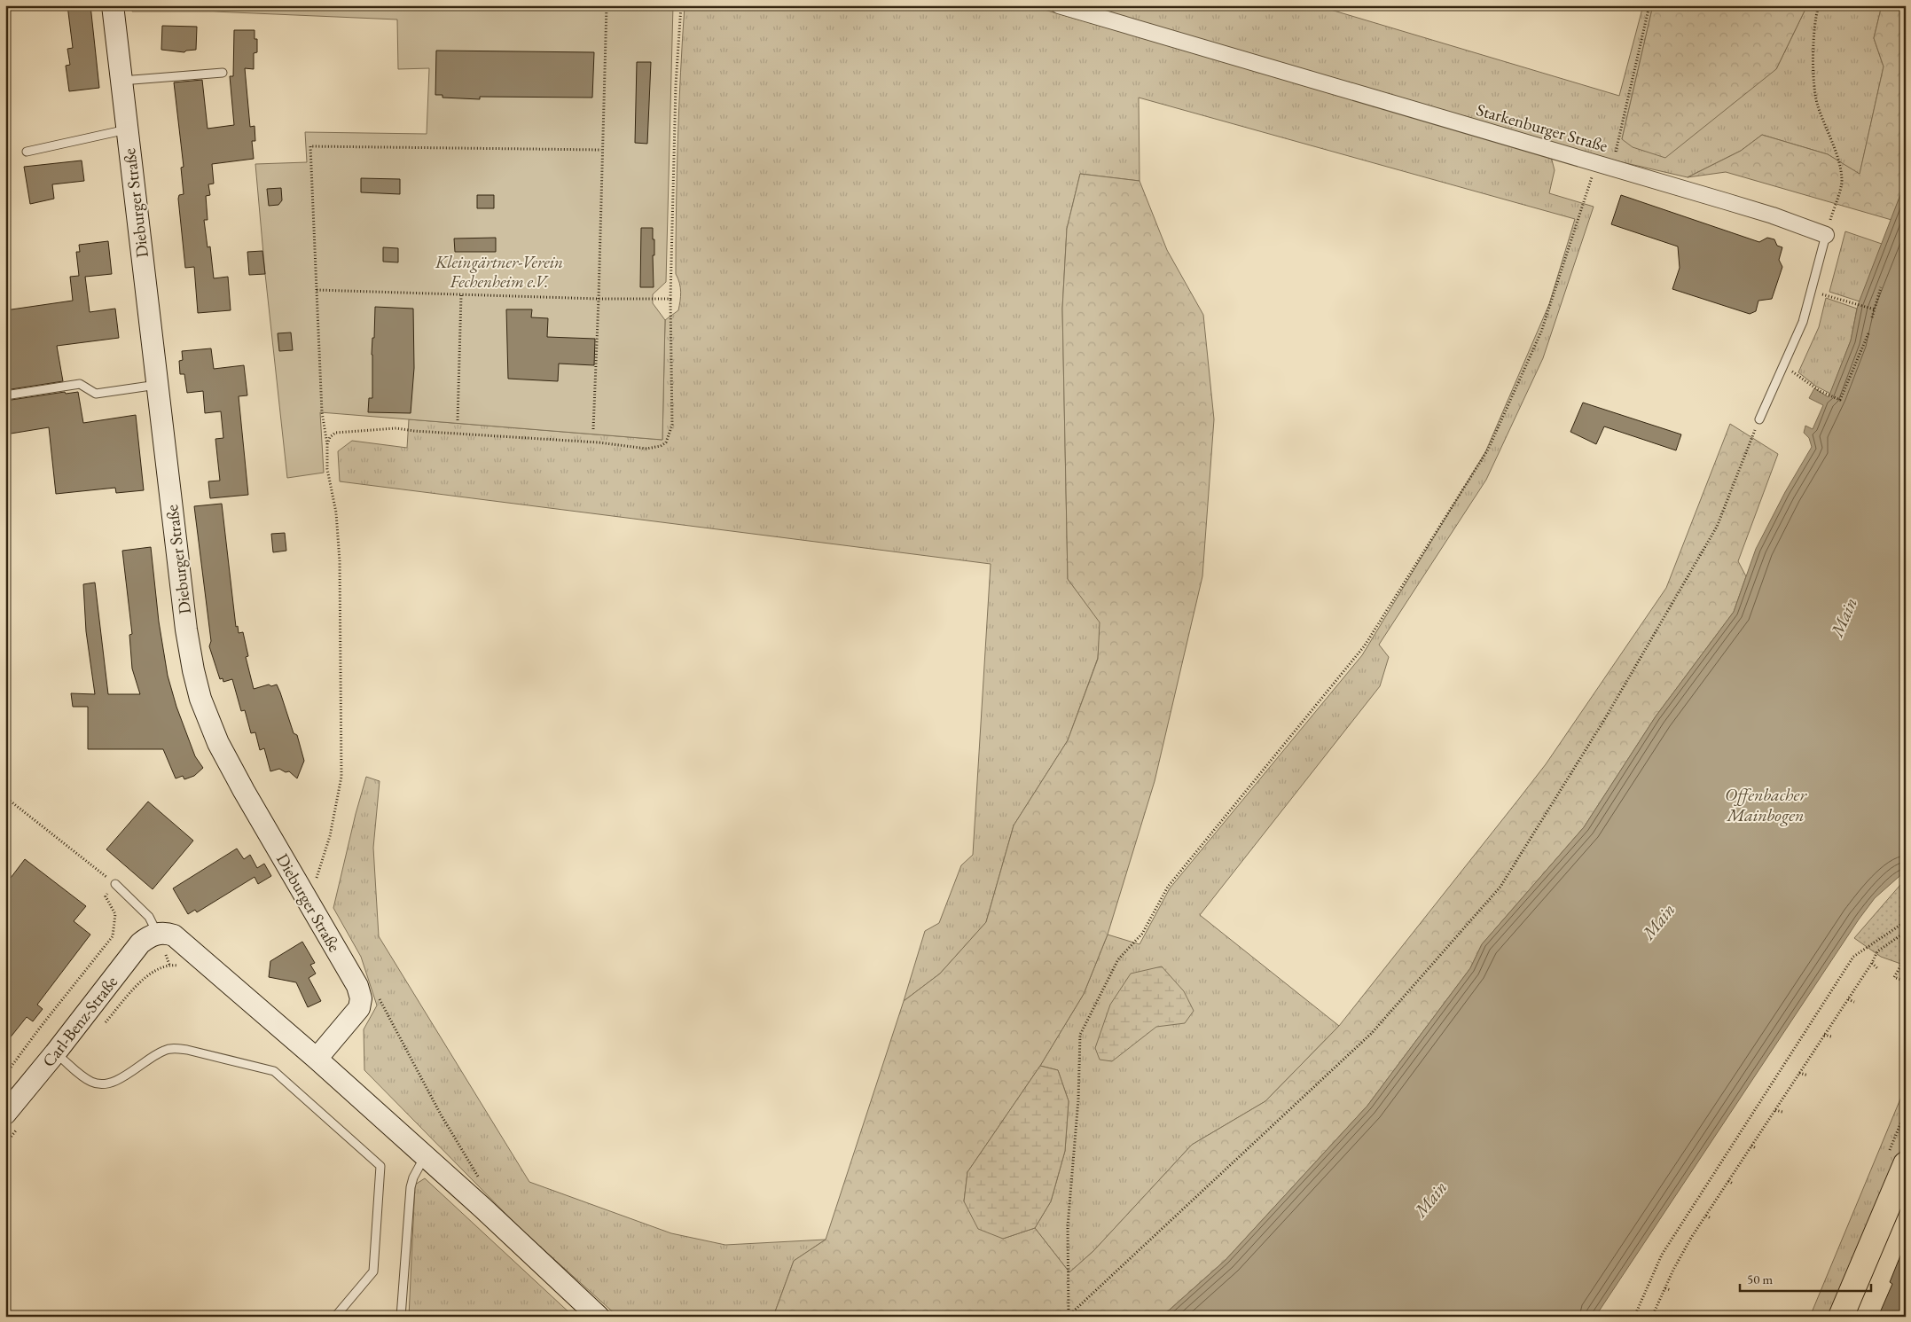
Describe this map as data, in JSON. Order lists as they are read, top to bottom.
{
  "streets": {
    "street": ["Starkenburger Straße", "Dieburger Straße", "Carl-Benz-Straße"]
  },
  "water": ["Main", "Offenbacher Mainbogen"],
  "parks": ["Kleingärtner-Verein Fechenheim e.V."],
  "scale_bar": "50 m"
}
